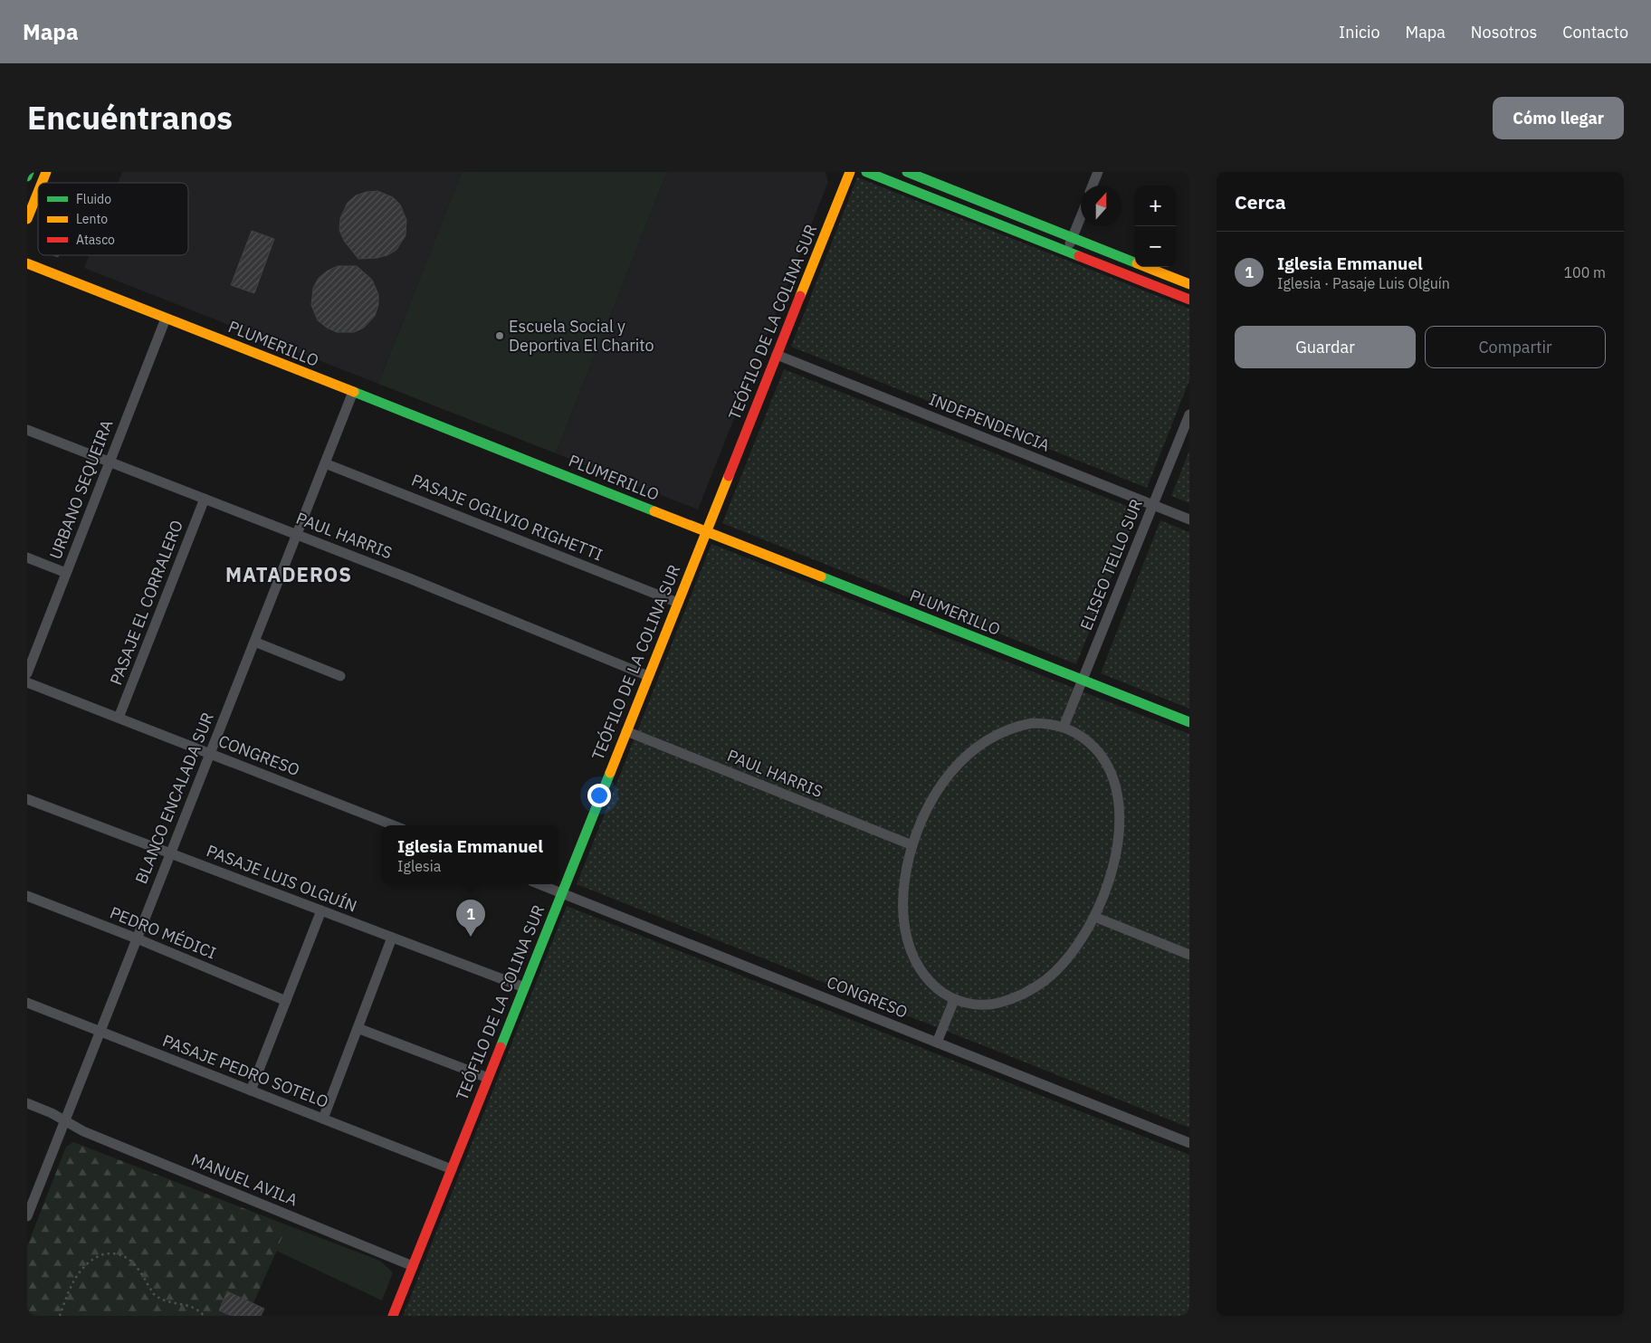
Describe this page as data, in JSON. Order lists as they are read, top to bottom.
{
  "streets": {
    "main road": ["TEÓFILO DE LA COLINA SUR", "PLUMERILLO"],
    "street": [
      "INDEPENDENCIA",
      "URBANO SEQUEIRA",
      "PASAJE OGILVIO RIGHETTI",
      "PAUL HARRIS",
      "ELISEO TELLO SUR",
      "PASAJE EL CORRALERO",
      "CONGRESO",
      "BLANCO ENCALADA SUR",
      "PASAJE LUIS OLGUÍN",
      "PEDRO MÉDICI",
      "PASAJE PEDRO SOTELO",
      "MANUEL AVILA"
    ]
  },
  "crossings": [
    ["TEÓFILO DE LA COLINA SUR", "PLUMERILLO"],
    ["TEÓFILO DE LA COLINA SUR", "INDEPENDENCIA"],
    ["TEÓFILO DE LA COLINA SUR", "PASAJE OGILVIO RIGHETTI"],
    ["TEÓFILO DE LA COLINA SUR", "PAUL HARRIS"],
    ["TEÓFILO DE LA COLINA SUR", "CONGRESO"],
    ["TEÓFILO DE LA COLINA SUR", "PASAJE LUIS OLGUÍN"],
    ["TEÓFILO DE LA COLINA SUR", "PASAJE PEDRO SOTELO"],
    ["TEÓFILO DE LA COLINA SUR", "MANUEL AVILA"],
    ["PLUMERILLO", "URBANO SEQUEIRA"],
    ["PLUMERILLO", "ELISEO TELLO SUR"],
    ["PLUMERILLO", "BLANCO ENCALADA SUR"],
    ["INDEPENDENCIA", "ELISEO TELLO SUR"],
    ["URBANO SEQUEIRA", "PAUL HARRIS"],
    ["PASAJE OGILVIO RIGHETTI", "BLANCO ENCALADA SUR"],
    ["PAUL HARRIS", "PASAJE EL CORRALERO"],
    ["PAUL HARRIS", "BLANCO ENCALADA SUR"],
    ["PASAJE EL CORRALERO", "CONGRESO"],
    ["CONGRESO", "BLANCO ENCALADA SUR"],
    ["BLANCO ENCALADA SUR", "PASAJE LUIS OLGUÍN"],
    ["BLANCO ENCALADA SUR", "PEDRO MÉDICI"],
    ["BLANCO ENCALADA SUR", "PASAJE PEDRO SOTELO"],
    ["BLANCO ENCALADA SUR", "MANUEL AVILA"]
  ],
  "districts": ["MATADEROS"],
  "places": ["Escuela Social y Deportiva El Charito"],
  "legend": ["Fluido", "Lento", "Atasco"],
  "north": "top",
  "page": {
    "header": "Mapa",
    "nav": [
      "Inicio",
      "Mapa",
      "Nosotros",
      "Contacto"
    ],
    "title": "Encuéntranos",
    "buttons": [
      "Cómo llegar",
      ["Guardar", "Compartir"]
    ],
    "heading": "Cerca",
    "map_buttons": ["+", "−"],
    "list": [
      {
        "mark": "1",
        "name": "Iglesia Emmanuel",
        "note": "Iglesia · Pasaje Luis Olguín",
        "value": "100 m"
      }
    ],
    "popup": ["Iglesia Emmanuel", "Iglesia"],
    "pins": "1"
  }
}
